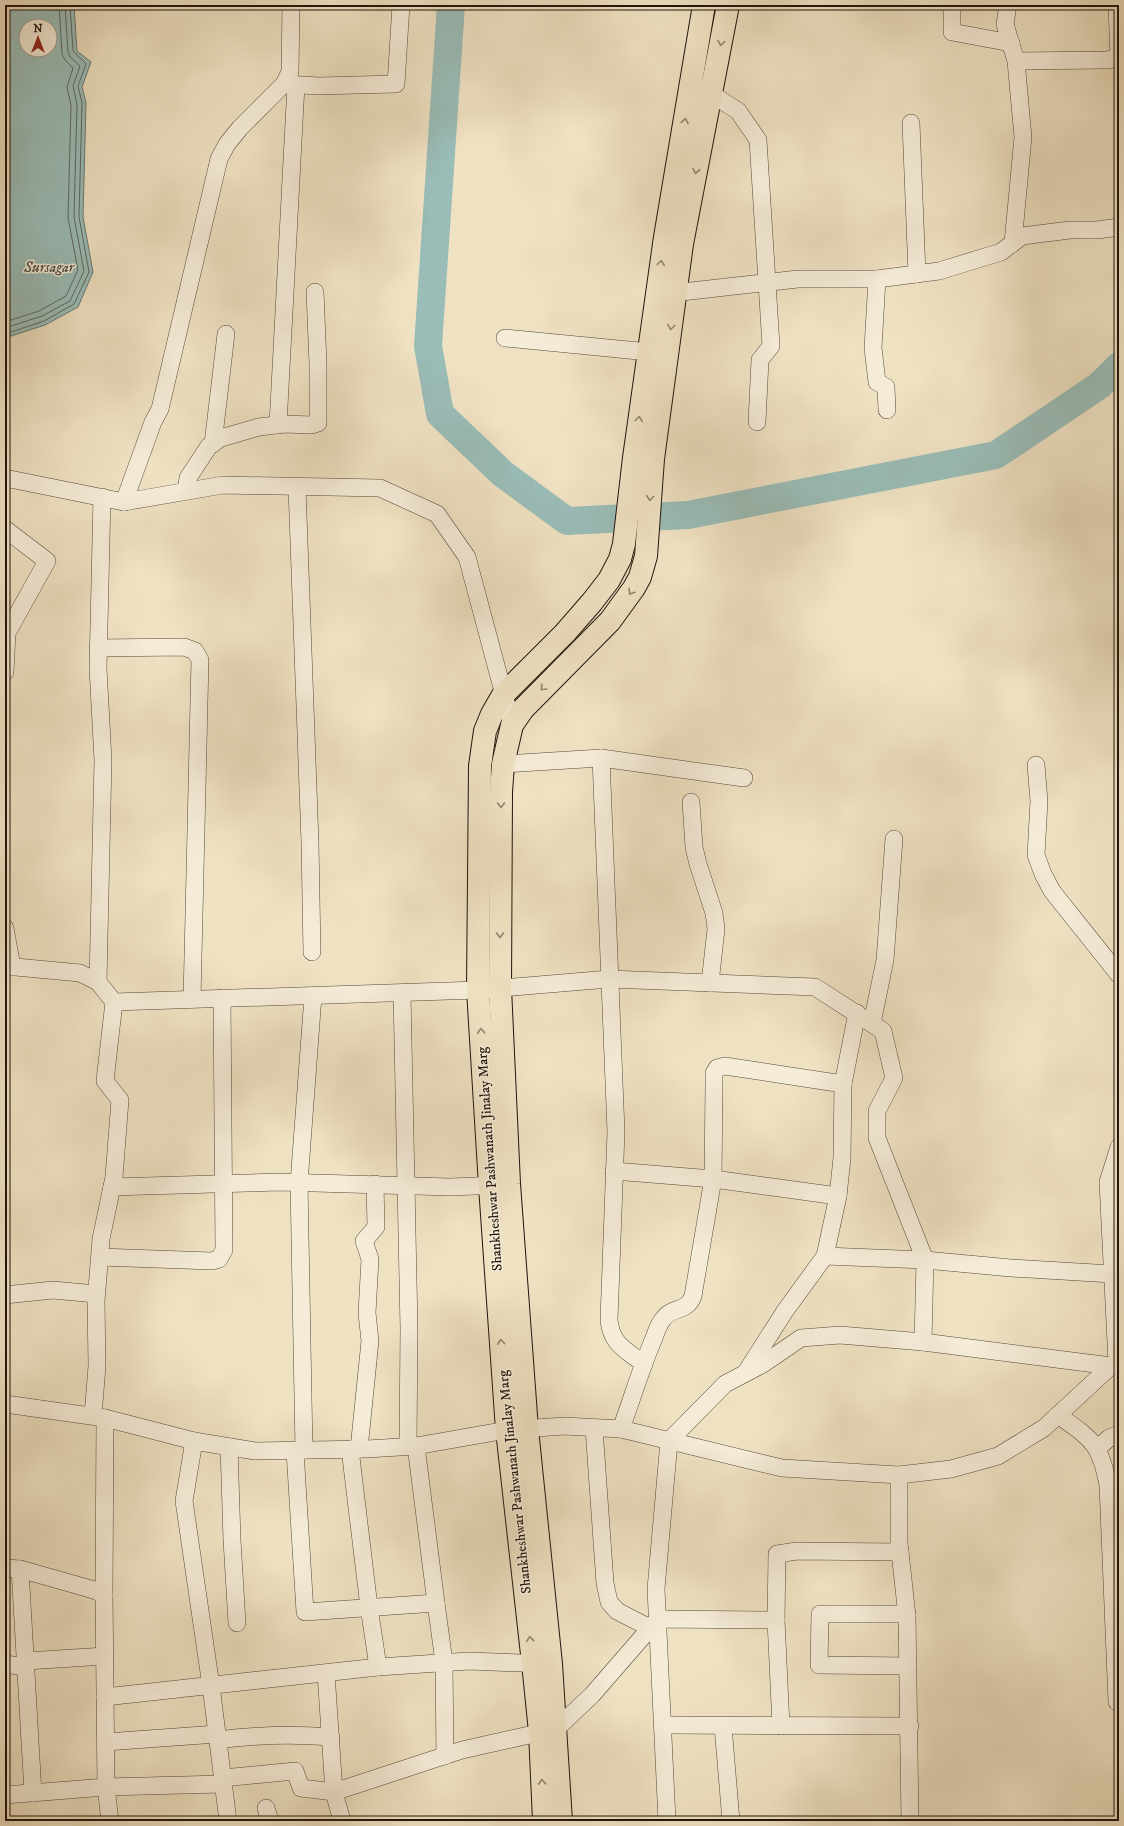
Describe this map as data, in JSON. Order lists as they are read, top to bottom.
{
  "streets": {
    "main road": ["Shankheshwar Pashwanath Jinalay Marg"]
  },
  "water": ["Sursagar"],
  "north": "top"
}
